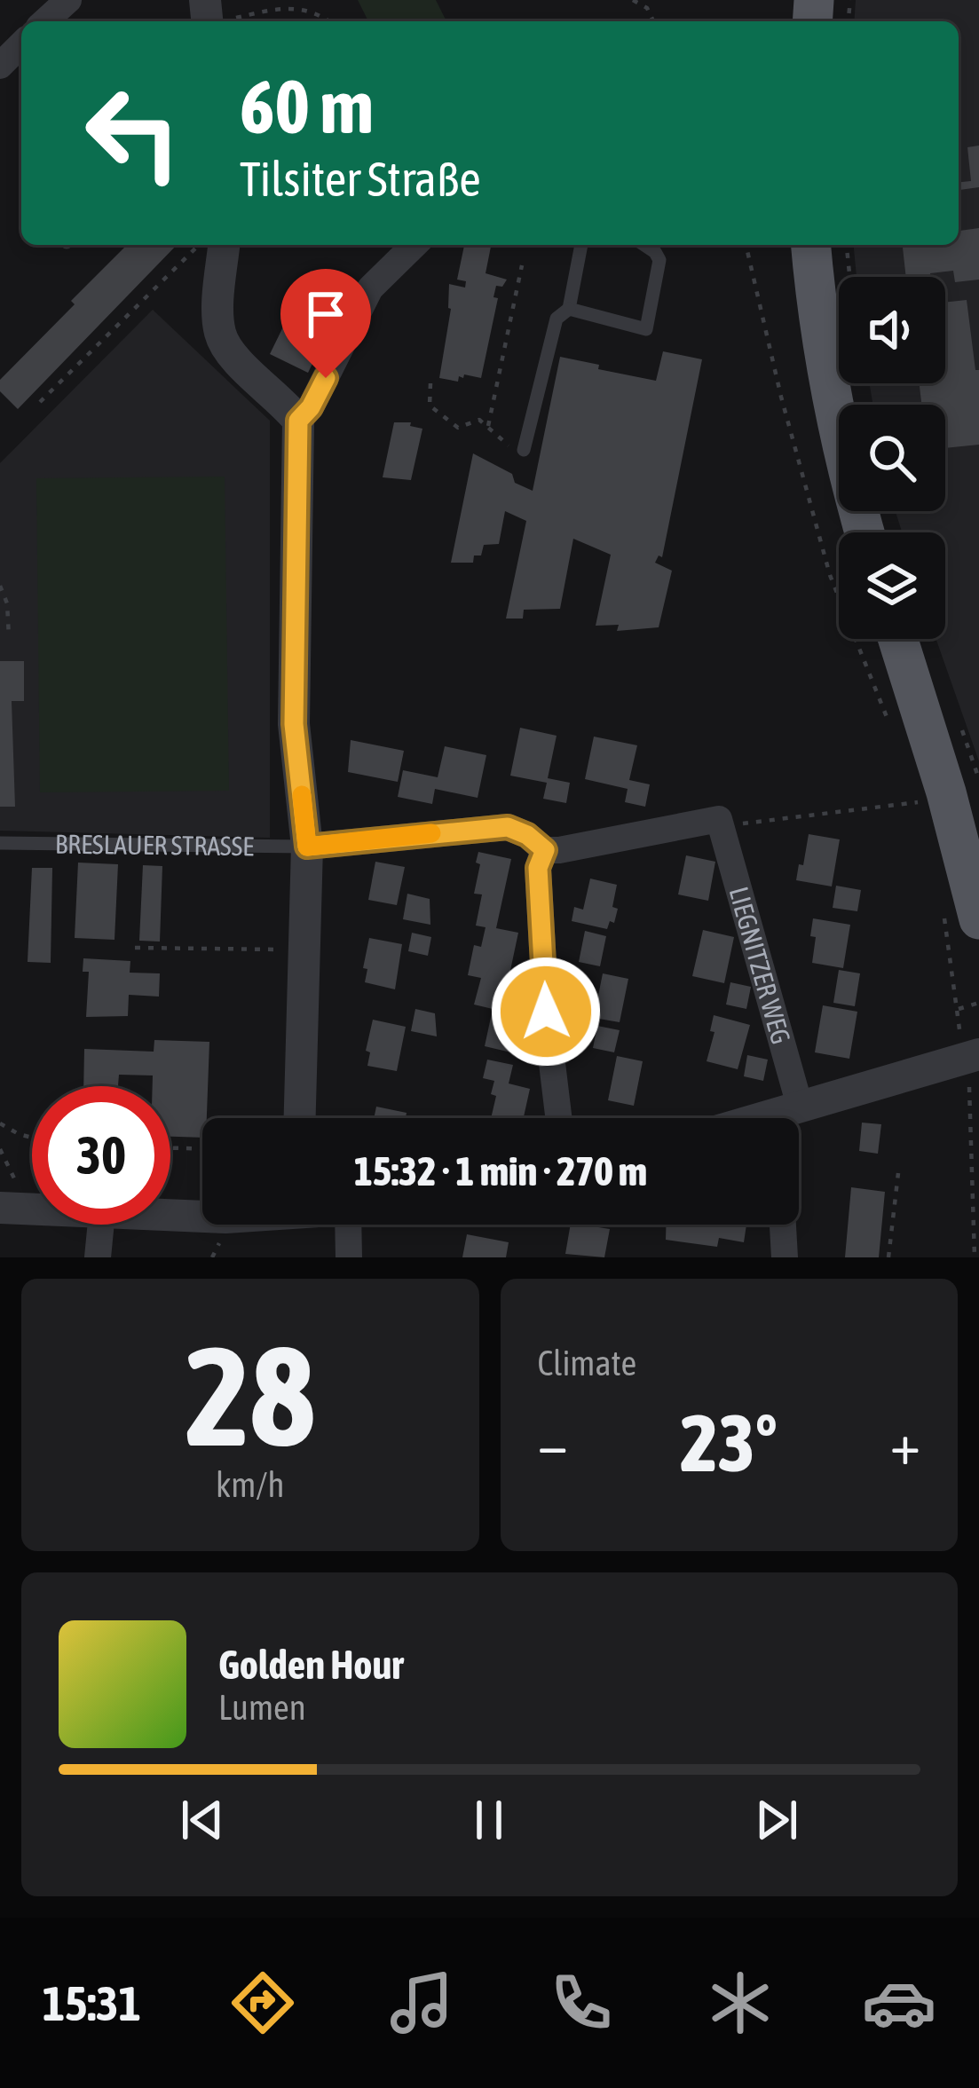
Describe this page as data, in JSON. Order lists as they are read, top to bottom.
{
  "streets": {
    "street": ["LIEGNITZER WEG"],
    "lane": ["BRESLAUER STRASSE"]
  },
  "page": {
    "turn": ["60 m", "Tilsiter Straße"],
    "limit": "30",
    "trip": "15:32 · 1 min · 270 m",
    "tile": [
      ["28", "km/h"],
      "Climate"
    ],
    "heat": ["−", "23°", "+"],
    "song": ["Golden Hour", "Lumen"],
    "tabs": "15:31"
  }
}
